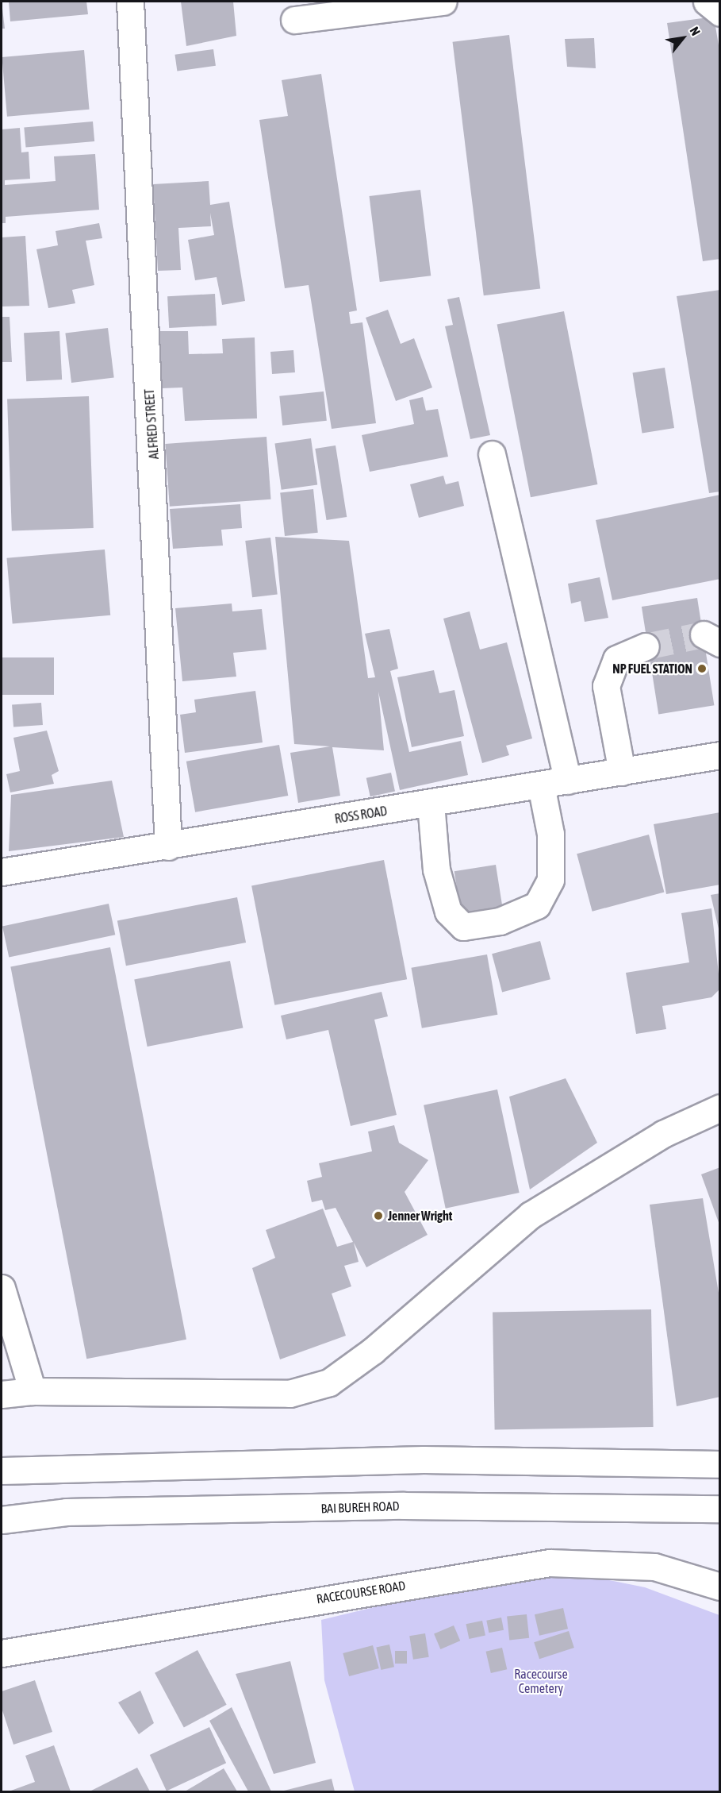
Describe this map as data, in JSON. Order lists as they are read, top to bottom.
{
  "streets": {
    "main road": [
      "ALFRED STREET",
      "ROSS ROAD",
      "BAI BUREH ROAD",
      "RACECOURSE ROAD"
    ]
  },
  "crossings": [
    ["ALFRED STREET", "ROSS ROAD"]
  ],
  "parks": ["Racecourse Cemetery"],
  "places": ["NP FUEL STATION", "Jenner Wright"],
  "north": "top right"
}
